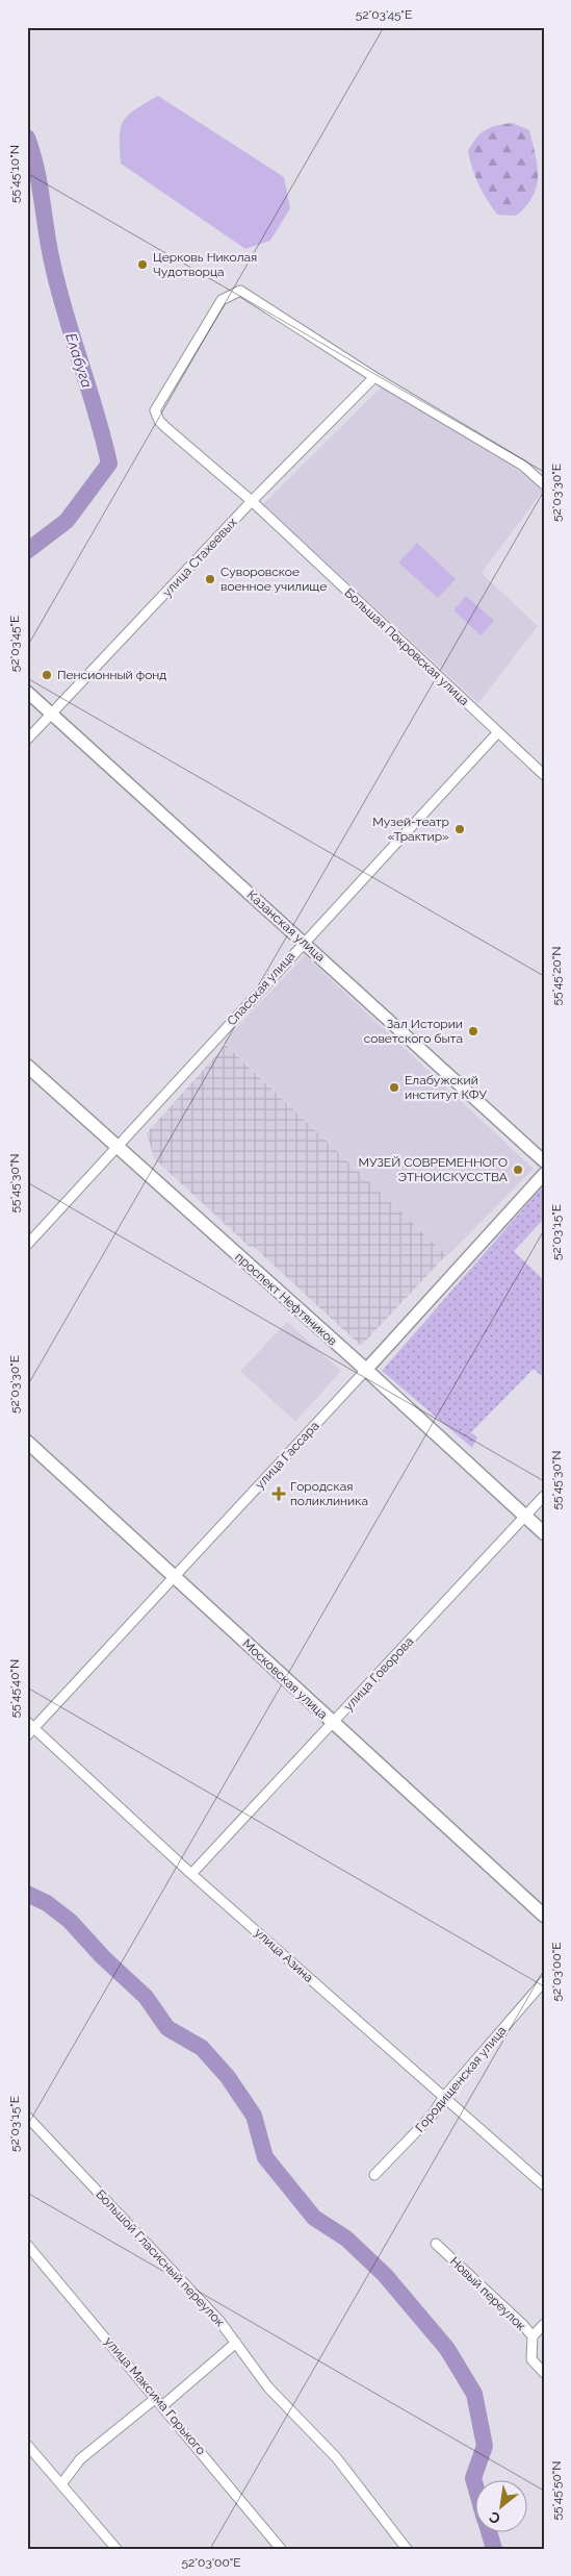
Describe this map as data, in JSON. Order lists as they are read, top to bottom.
{
  "streets": {
    "main road": ["проспект Нефтяников", "Московская улица"],
    "street": [
      "улица Стахеевых",
      "Большая Покровская улица",
      "Казанская улица",
      "Спасская улица",
      "улица Гассара",
      "улица Говорова",
      "улица Азина",
      "Городищенская улица",
      "Большой Гласисный переулок",
      "Новый переулок",
      "улица Максима Горького"
    ]
  },
  "crossings": [
    ["улица Стахеевых", "Большая Покровская улица"],
    ["улица Стахеевых", "Казанская улица"],
    ["Большая Покровская улица", "Спасская улица"],
    ["Казанская улица", "Спасская улица"],
    ["Спасская улица", "проспект Нефтяников"],
    ["проспект Нефтяников", "улица Гассара"],
    ["проспект Нефтяников", "улица Говорова"],
    ["улица Гассара", "Московская улица"],
    ["улица Гассара", "улица Азина"],
    ["улица Говорова", "Московская улица"],
    ["улица Говорова", "улица Азина"],
    ["улица Азина", "Городищенская улица"]
  ],
  "water": ["Елабуга"],
  "places": {
    "other": [
      "Церковь Николая Чудотворца",
      "Суворовское военное училище",
      "Пенсионный фонд",
      "Музей-театр «Трактир»",
      "Зал Истории советского быта",
      "Елабужский институт КФУ",
      "МУЗЕЙ СОВРЕМЕННОГО ЭТНОИСКУССТВА"
    ],
    "health": ["Городская поликлиника"]
  },
  "north": "bottom left",
  "coordinates": [
    "52°03'45\"E",
    "55°45'10\"N",
    "52°03'30\"E",
    "55°45'20\"N",
    "55°45'30\"N",
    "52°03'15\"E",
    "55°45'40\"N",
    "52°03'00\"E",
    "55°45'50\"N"
  ]
}
